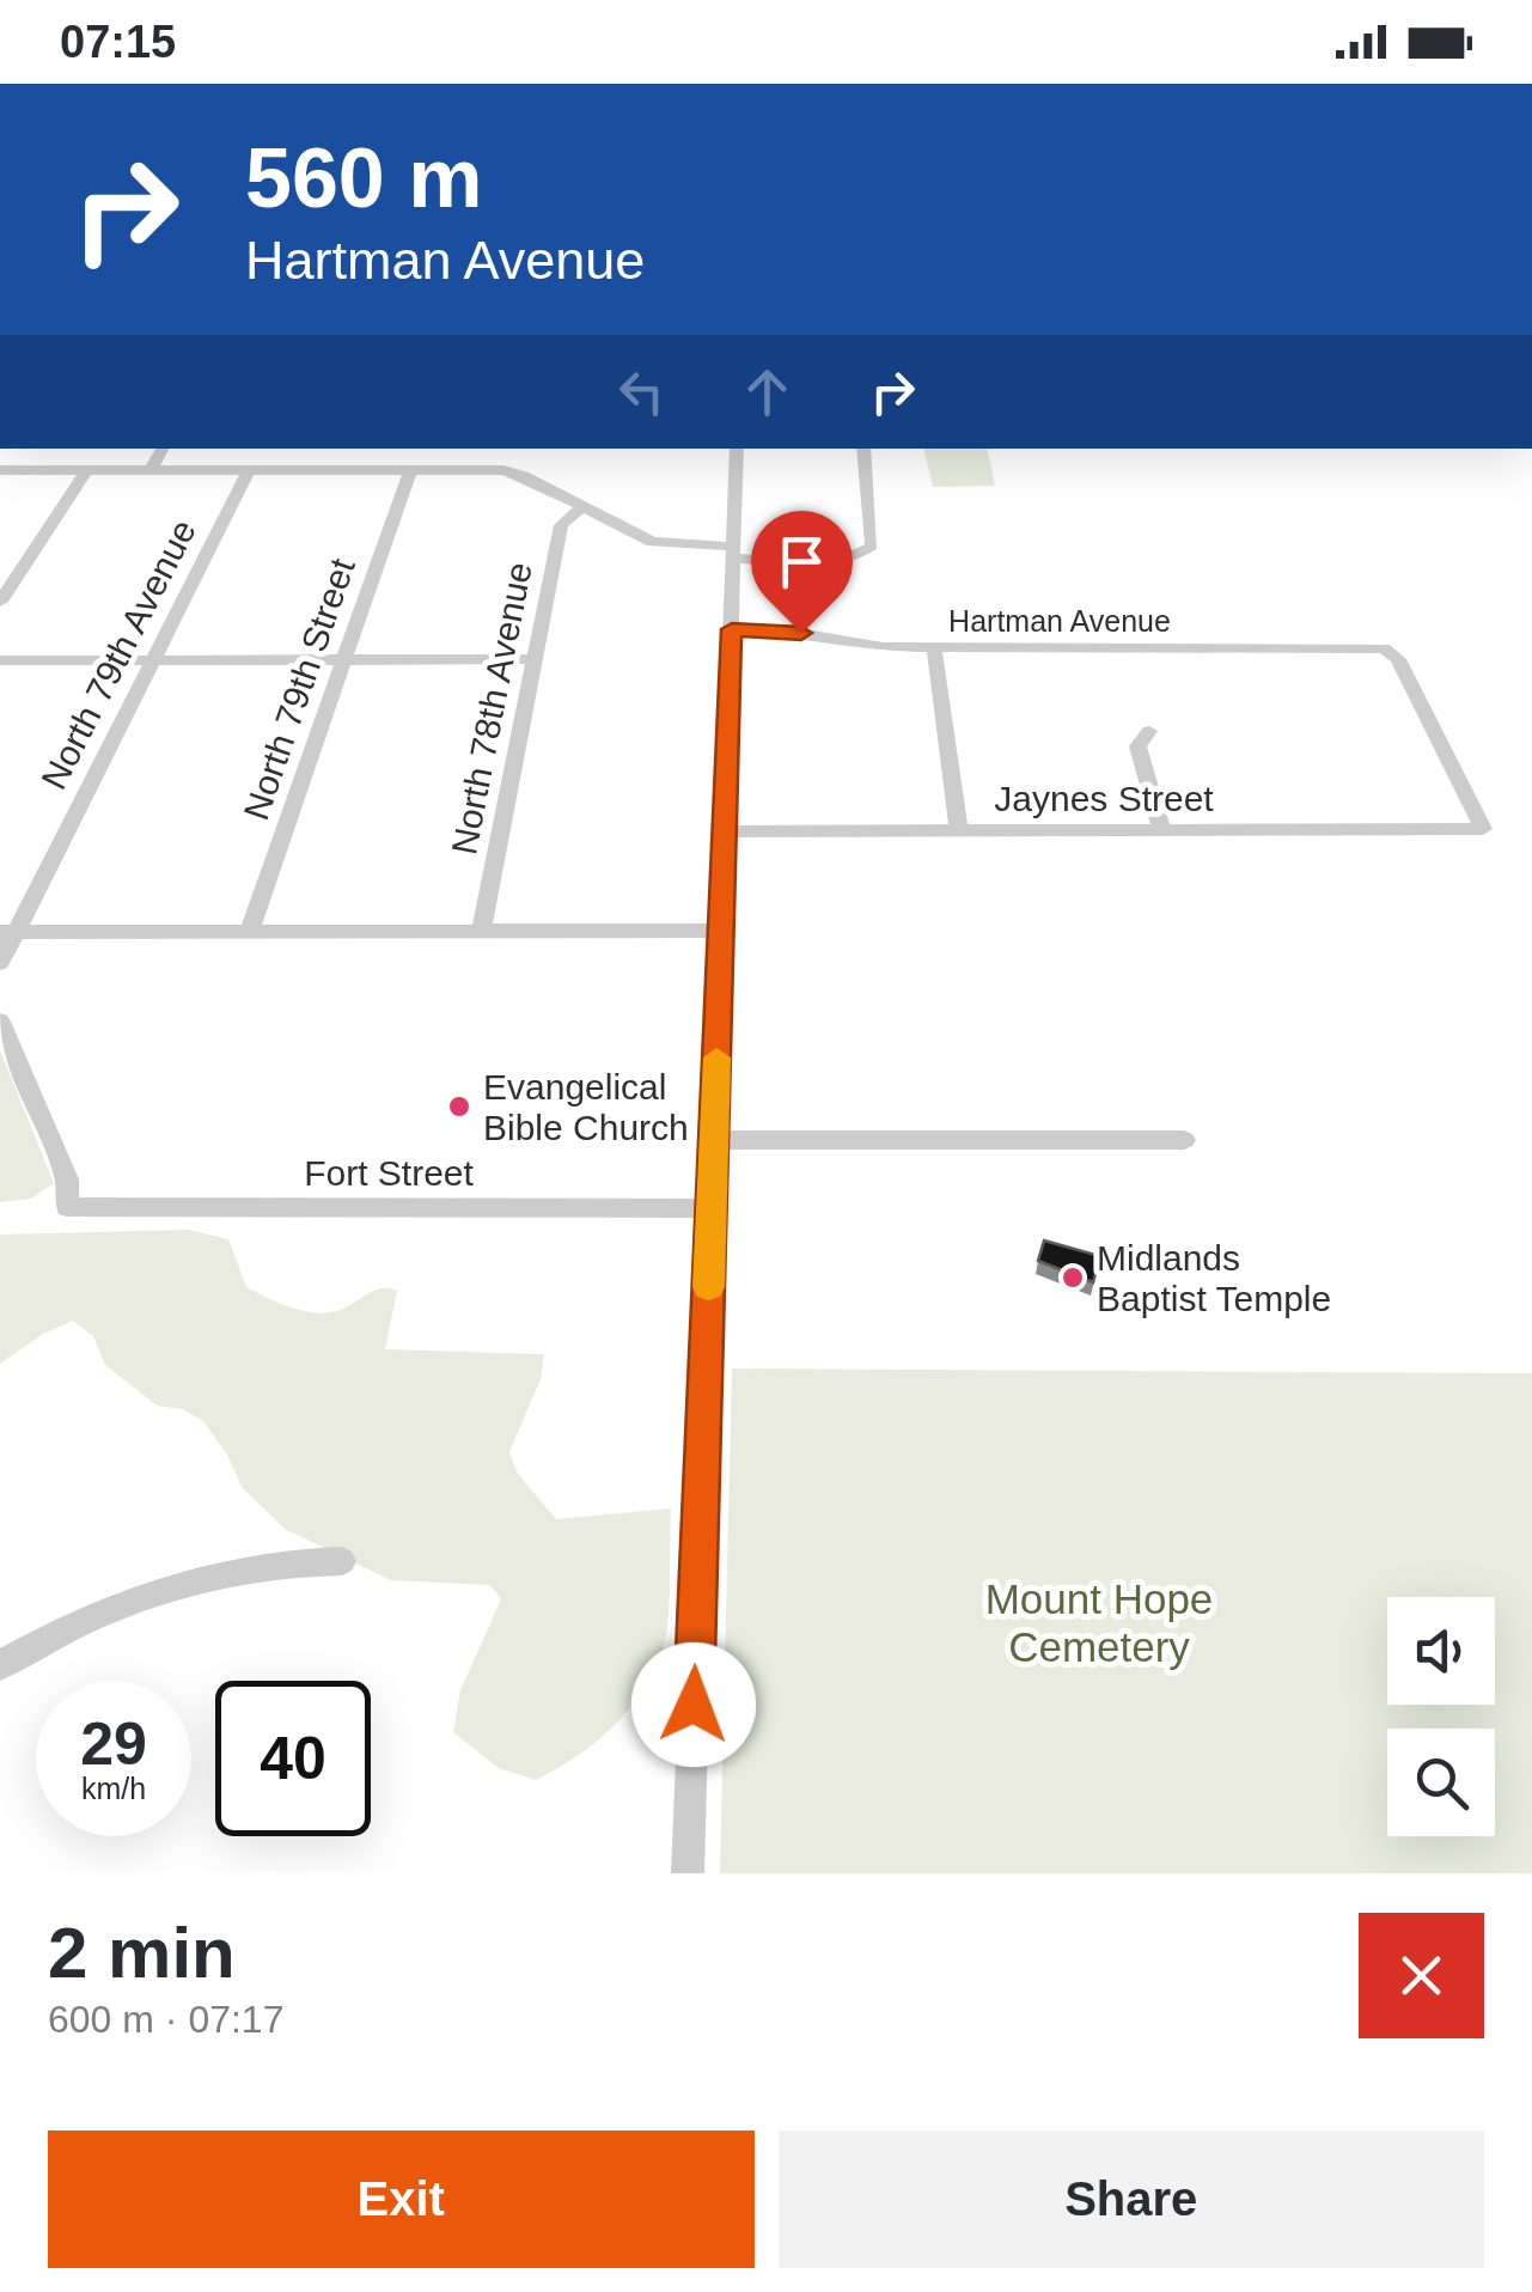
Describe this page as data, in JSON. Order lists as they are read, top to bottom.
{
  "streets": {
    "street": [
      "Hartman Avenue",
      "North 79th Avenue",
      "North 79th Street",
      "North 78th Avenue",
      "Jaynes Street",
      "Fort Street"
    ]
  },
  "crossings": [
    ["Hartman Avenue", "Jaynes Street"]
  ],
  "parks": ["Mount Hope Cemetery"],
  "places": ["Evangelical Bible Church", "Midlands Baptist Temple"],
  "page": {
    "status": "07:15",
    "turn": ["560 m", "Hartman Avenue"],
    "speed": "29 km/h",
    "limit": "40",
    "heading": ["2 min", "600 m · 07:17"],
    "buttons": ["Exit", "Share"]
  }
}
